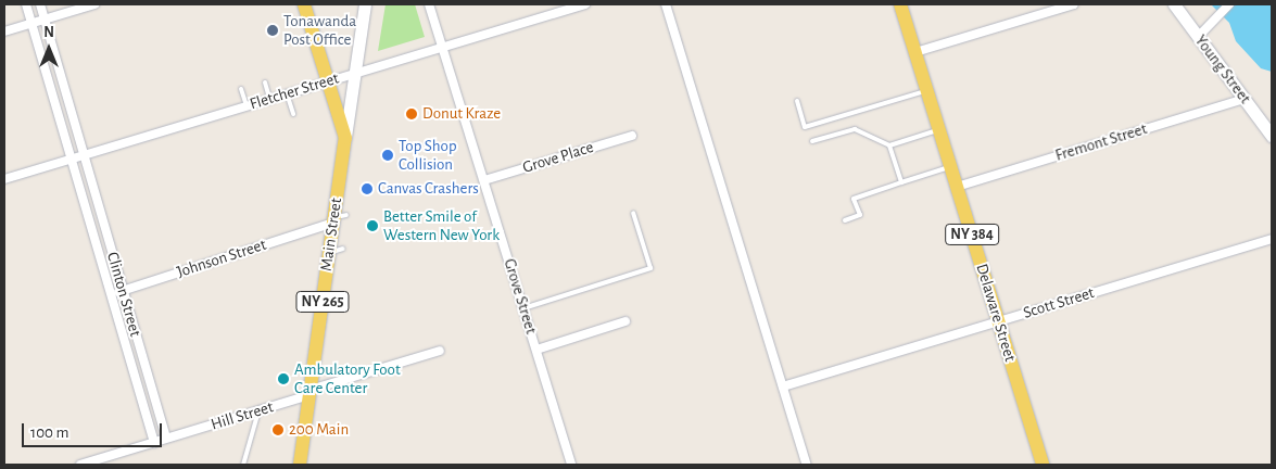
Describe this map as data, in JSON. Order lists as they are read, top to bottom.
{
  "streets": {
    "main road": [
      "Main Street",
      "NY 384",
      "NY 265",
      "Delaware Street"
    ],
    "street": [
      "Young Street",
      "Fletcher Street",
      "Fremont Street",
      "Grove Place",
      "Johnson Street",
      "Clinton Street",
      "Grove Street",
      "Scott Street",
      "Hill Street"
    ]
  },
  "crossings": [
    ["Young Street", "Fremont Street"],
    ["Fletcher Street", "Main Street"],
    ["Fletcher Street", "Clinton Street"],
    ["Fletcher Street", "Grove Street"],
    ["Fletcher Street", "NY 265"],
    ["Fremont Street", "Delaware Street"],
    ["Grove Place", "Grove Street"],
    ["Main Street", "Johnson Street"],
    ["Main Street", "NY 265"],
    ["Main Street", "Hill Street"],
    ["Johnson Street", "Clinton Street"],
    ["Clinton Street", "Hill Street"],
    ["Scott Street", "Delaware Street"]
  ],
  "places": [
    "Tonawanda Post Office",
    "Donut Kraze",
    "Top Shop Collision",
    "Canvas Crashers",
    "Better Smile of Western New York",
    "Ambulatory Foot Care Center",
    "200 Main"
  ],
  "scale_bar": "100 m",
  "north": "top"
}
